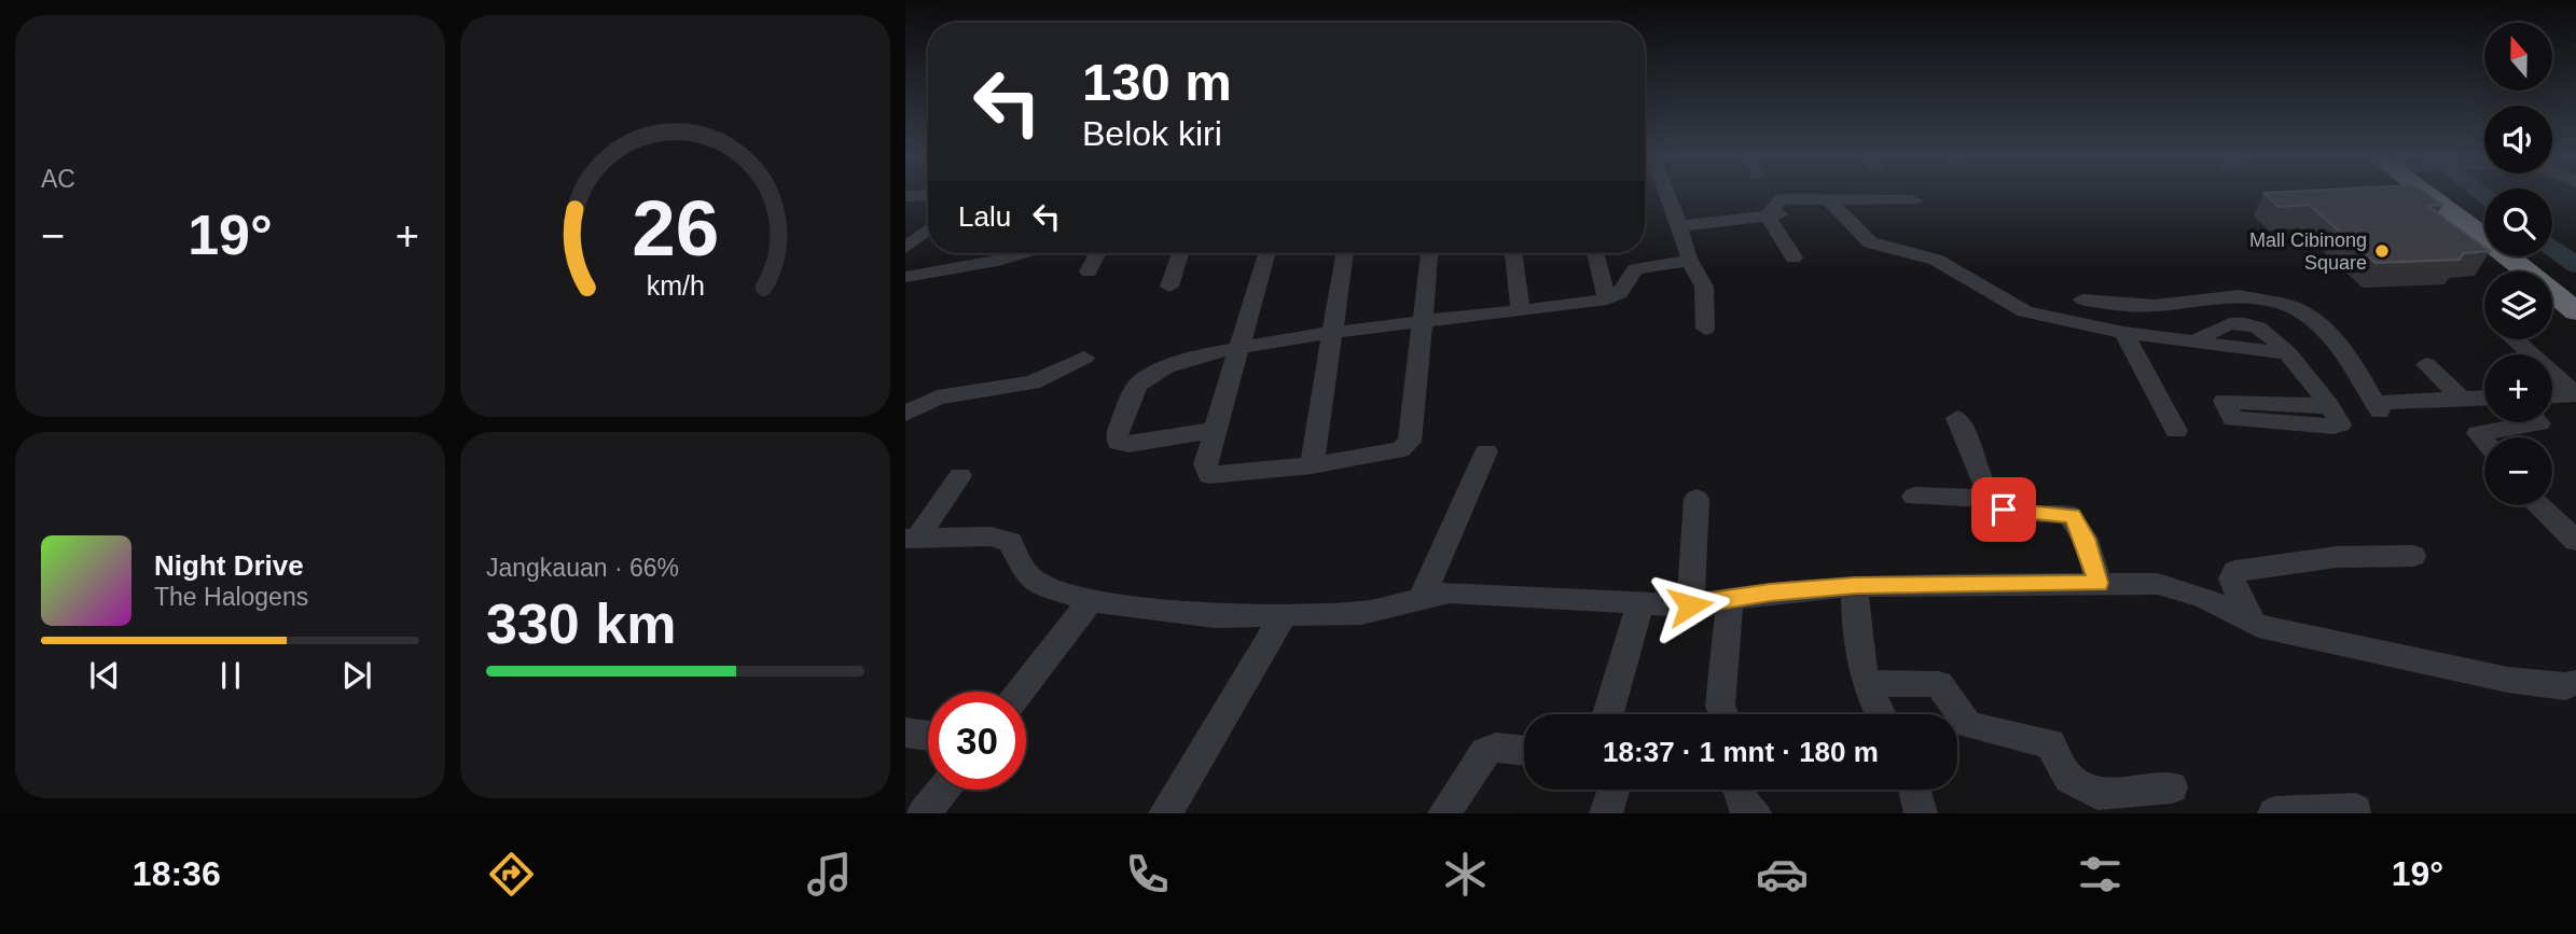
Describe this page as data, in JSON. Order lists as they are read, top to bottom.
{
  "places": ["Mall Cibinong Square"],
  "north": "top",
  "page": {
    "tile": [
      "AC",
      ["Jangkauan · 66%", "330 km"]
    ],
    "map_buttons": ["+", "−"],
    "turn": ["130 m", "Belok kiri"],
    "then": "Lalu",
    "heat": ["−", "19°", "+"],
    "song": ["Night Drive", "The Halogens"],
    "limit": "30",
    "trip": "18:37 · 1 mnt · 180 m",
    "tabs": ["18:36", "19°"],
    "gauge": ["26", "km/h"]
  }
}
